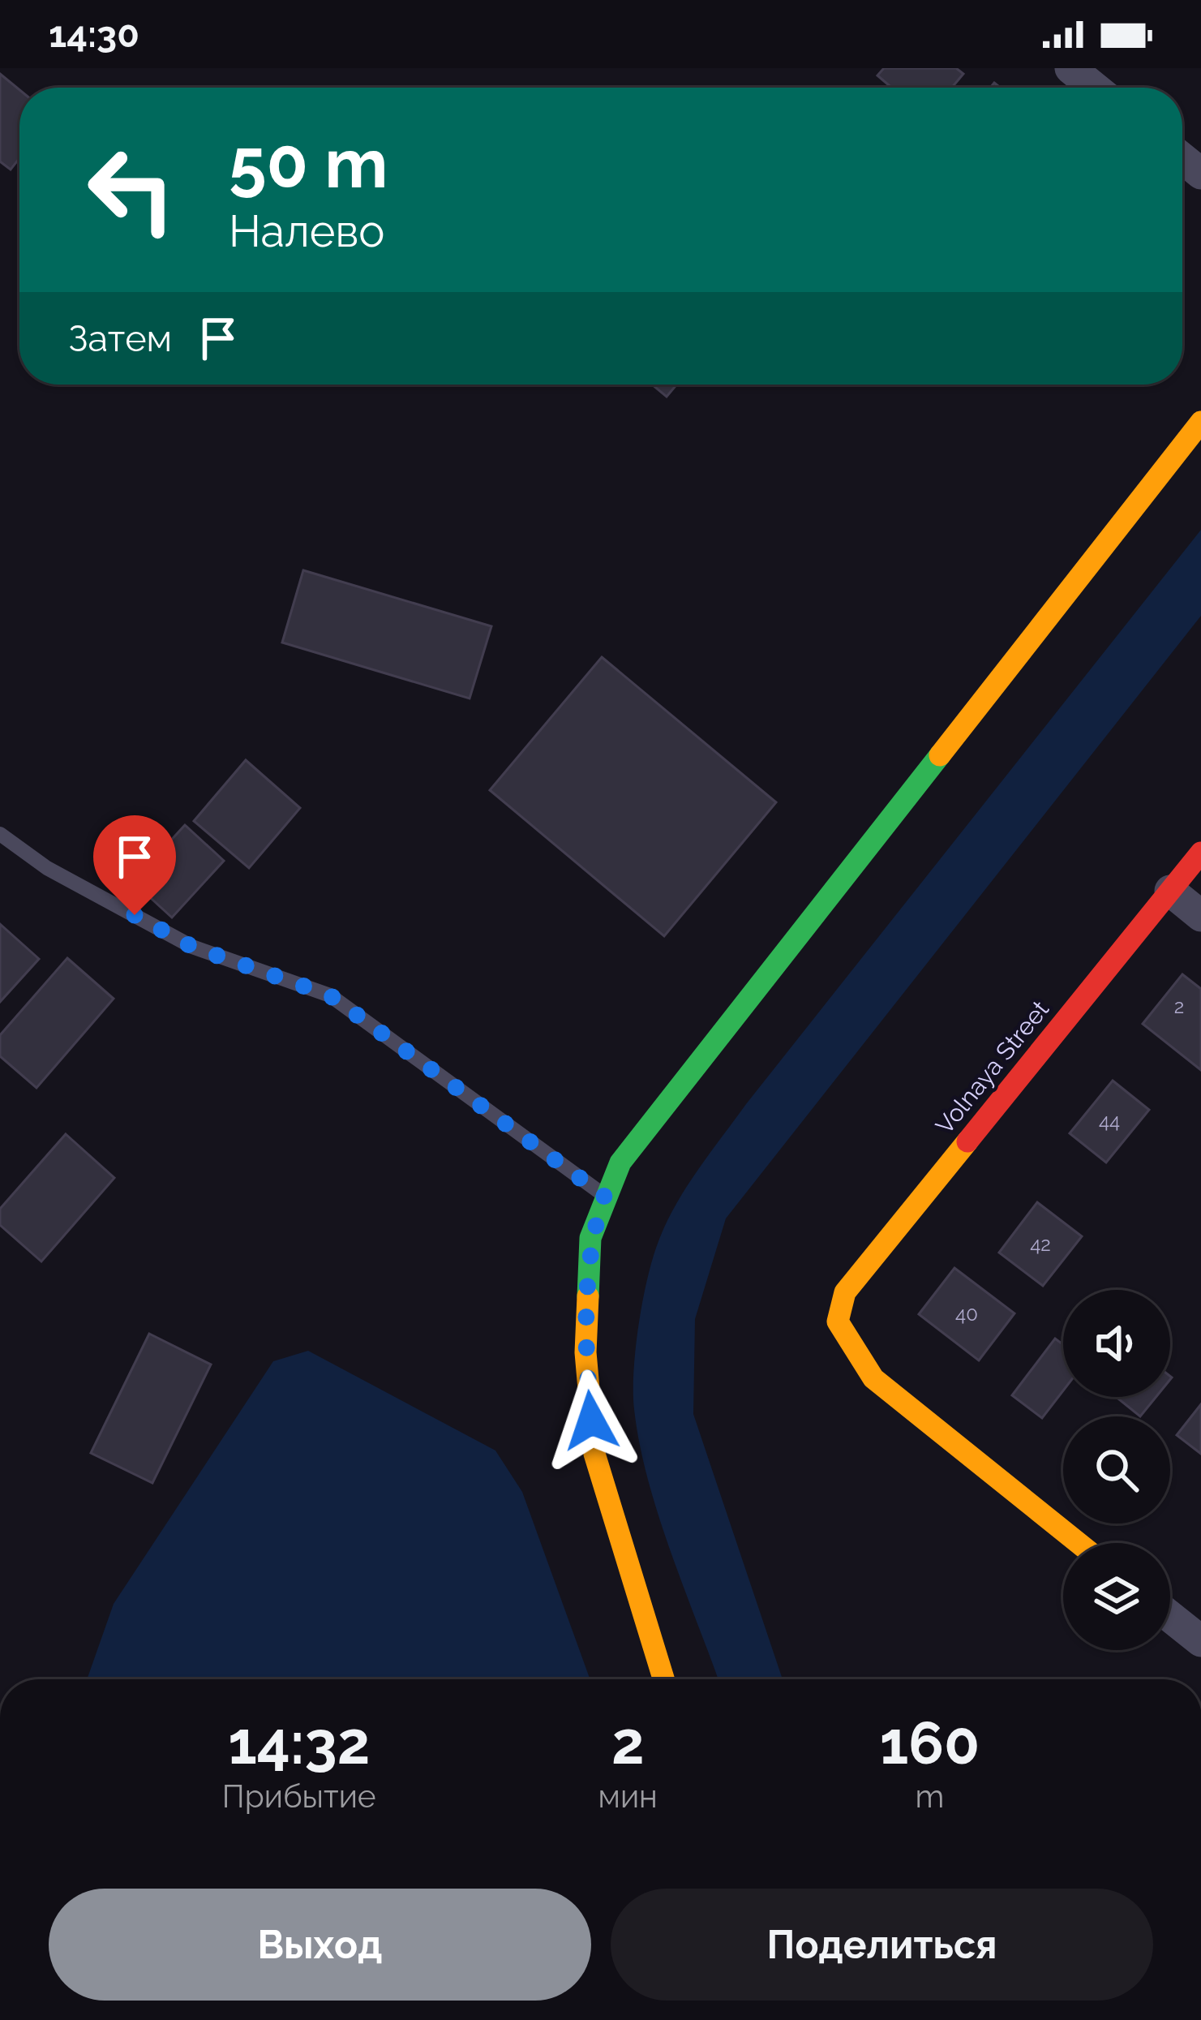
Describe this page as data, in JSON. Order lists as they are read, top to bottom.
{
  "streets": {
    "street": ["Volnaya Street"]
  },
  "house_numbers": [
    "2",
    "44",
    "42",
    "40"
  ],
  "page": {
    "status": "14:30",
    "turn": ["50 m", "Налево"],
    "then": "Затем",
    "eta": [
      "14:32",
      "Прибытие",
      "2",
      "мин",
      "160",
      "m"
    ],
    "buttons": ["Выход", "Поделиться"]
  }
}
